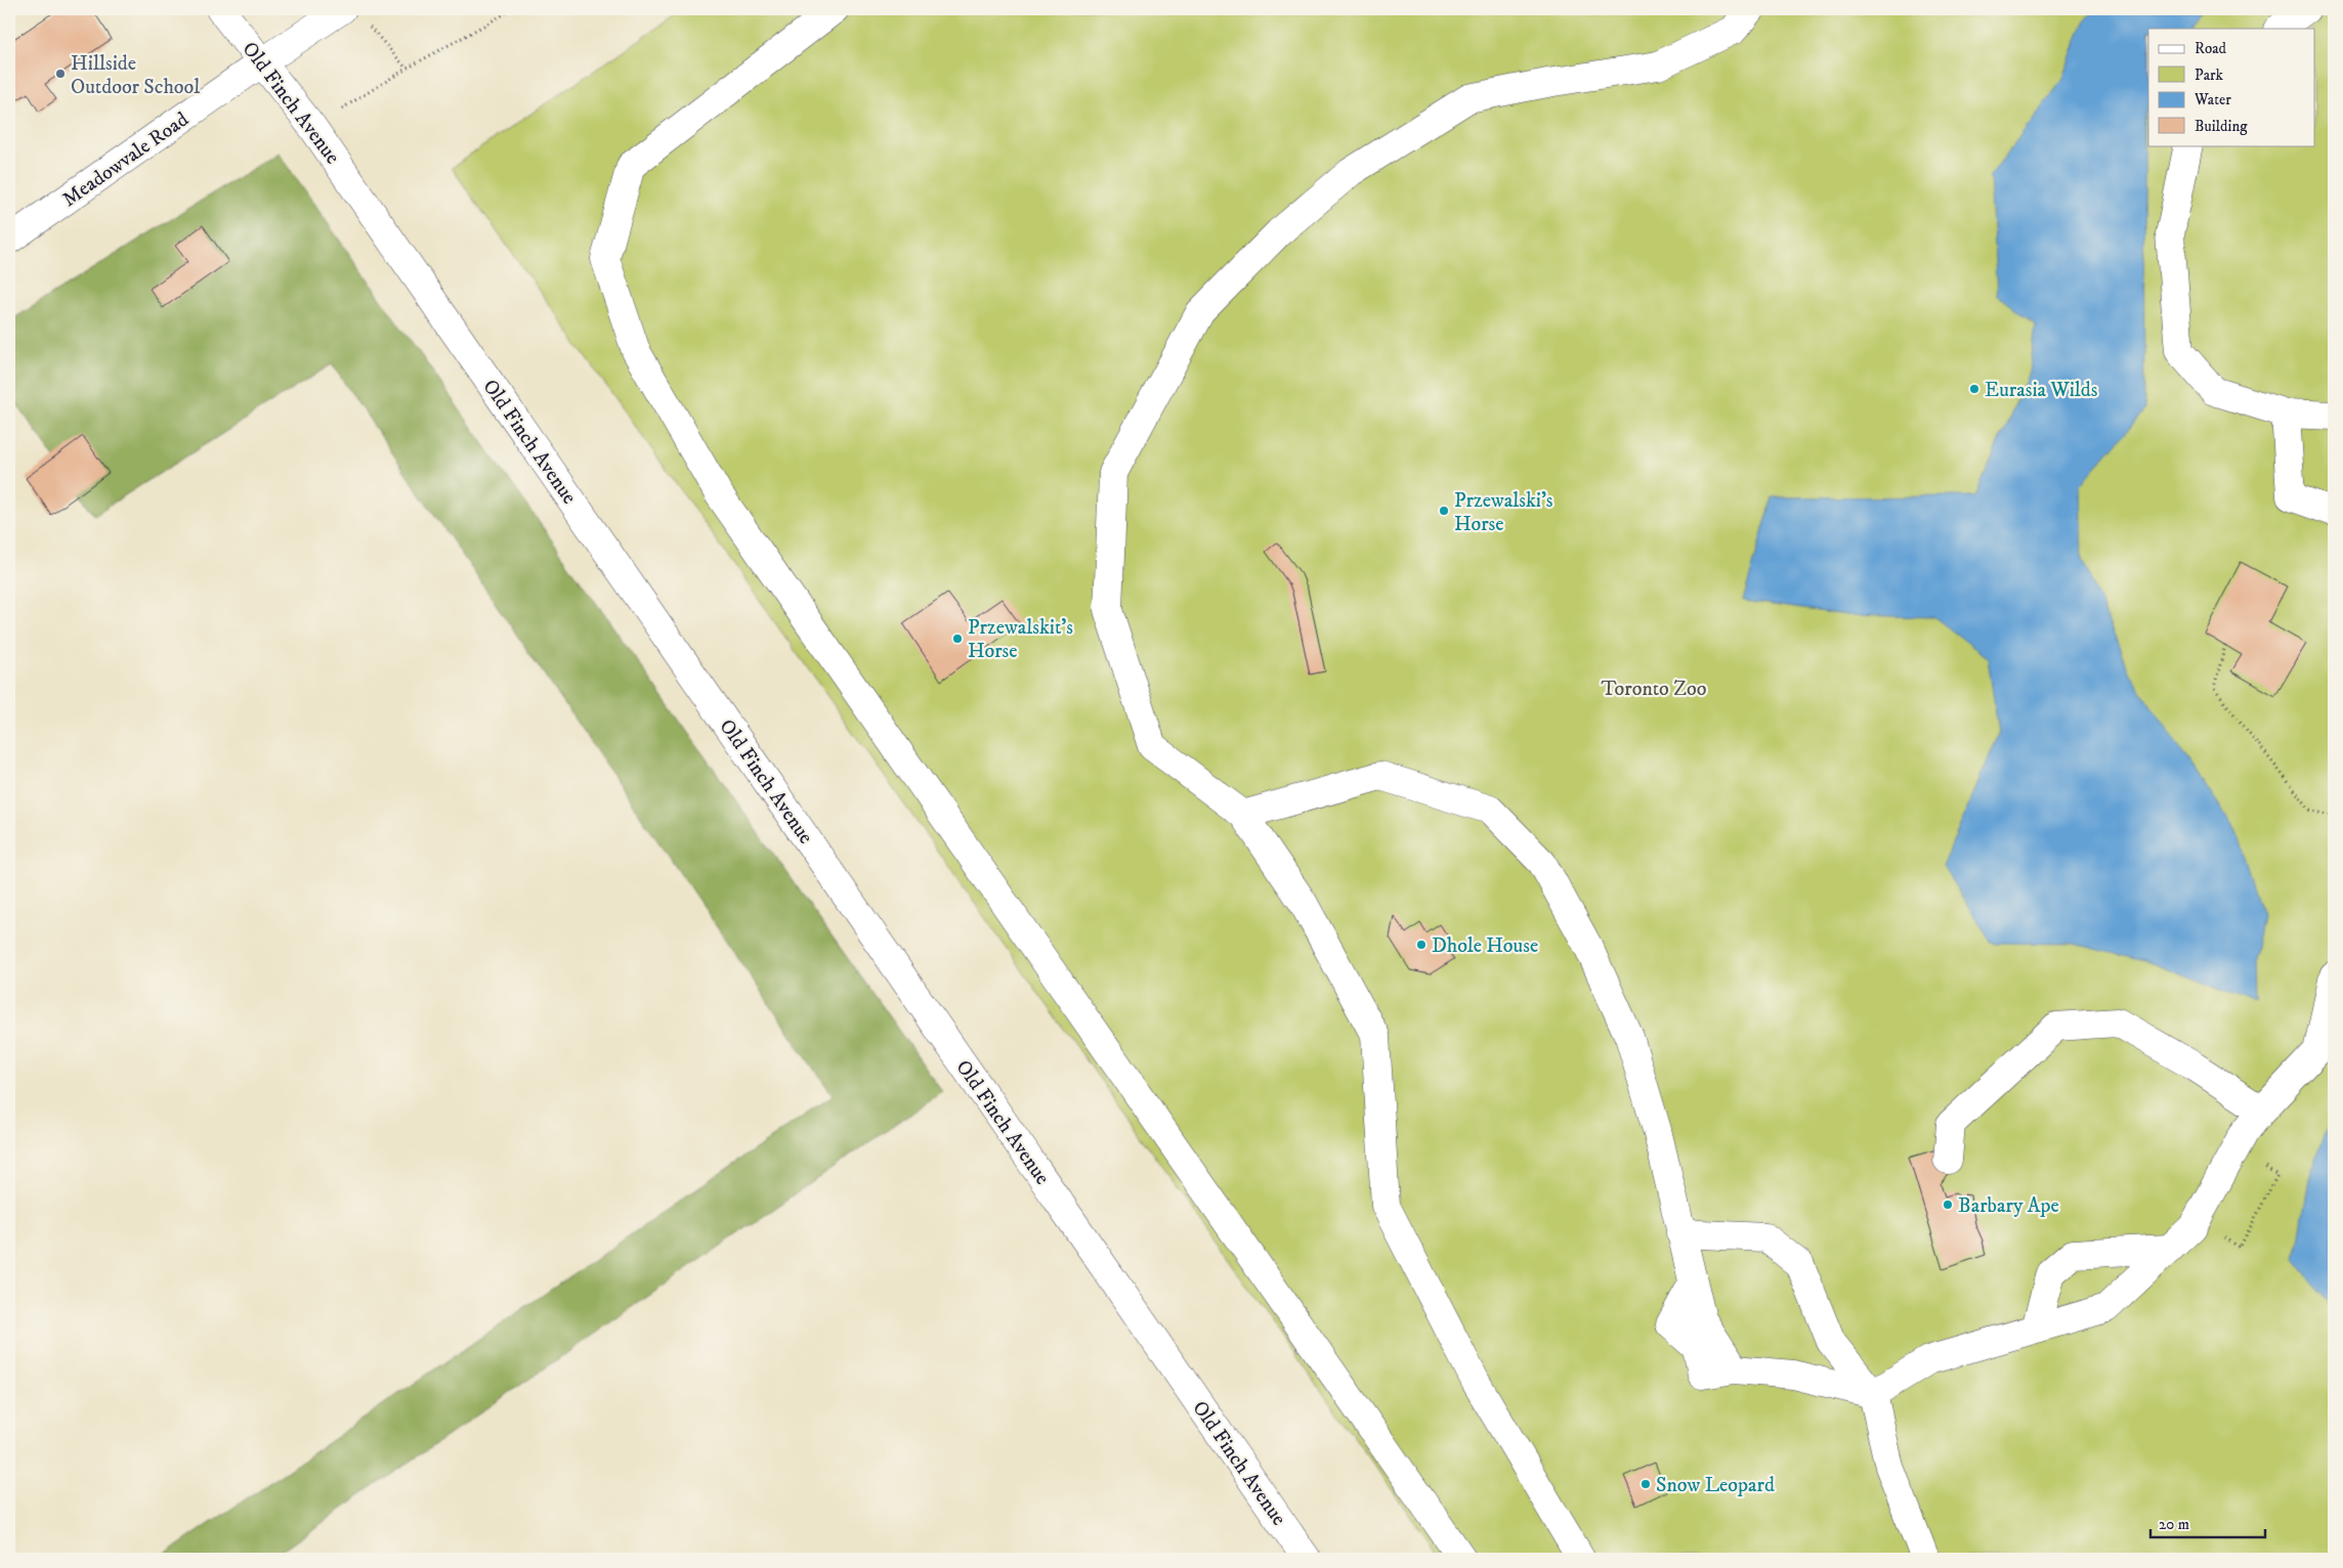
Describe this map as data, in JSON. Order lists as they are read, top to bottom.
{
  "streets": {
    "street": ["Old Finch Avenue", "Meadowvale Road"]
  },
  "crossings": [
    ["Old Finch Avenue", "Meadowvale Road"]
  ],
  "parks": ["Toronto Zoo"],
  "places": [
    "Hillside Outdoor School",
    "Eurasia Wilds",
    "Przewalski's Horse",
    "Przewalskit's Horse",
    "Dhole House",
    "Barbary Ape",
    "Snow Leopard"
  ],
  "legend": [
    "Road",
    "Park",
    "Water",
    "Building"
  ],
  "scale_bar": "20 m"
}
